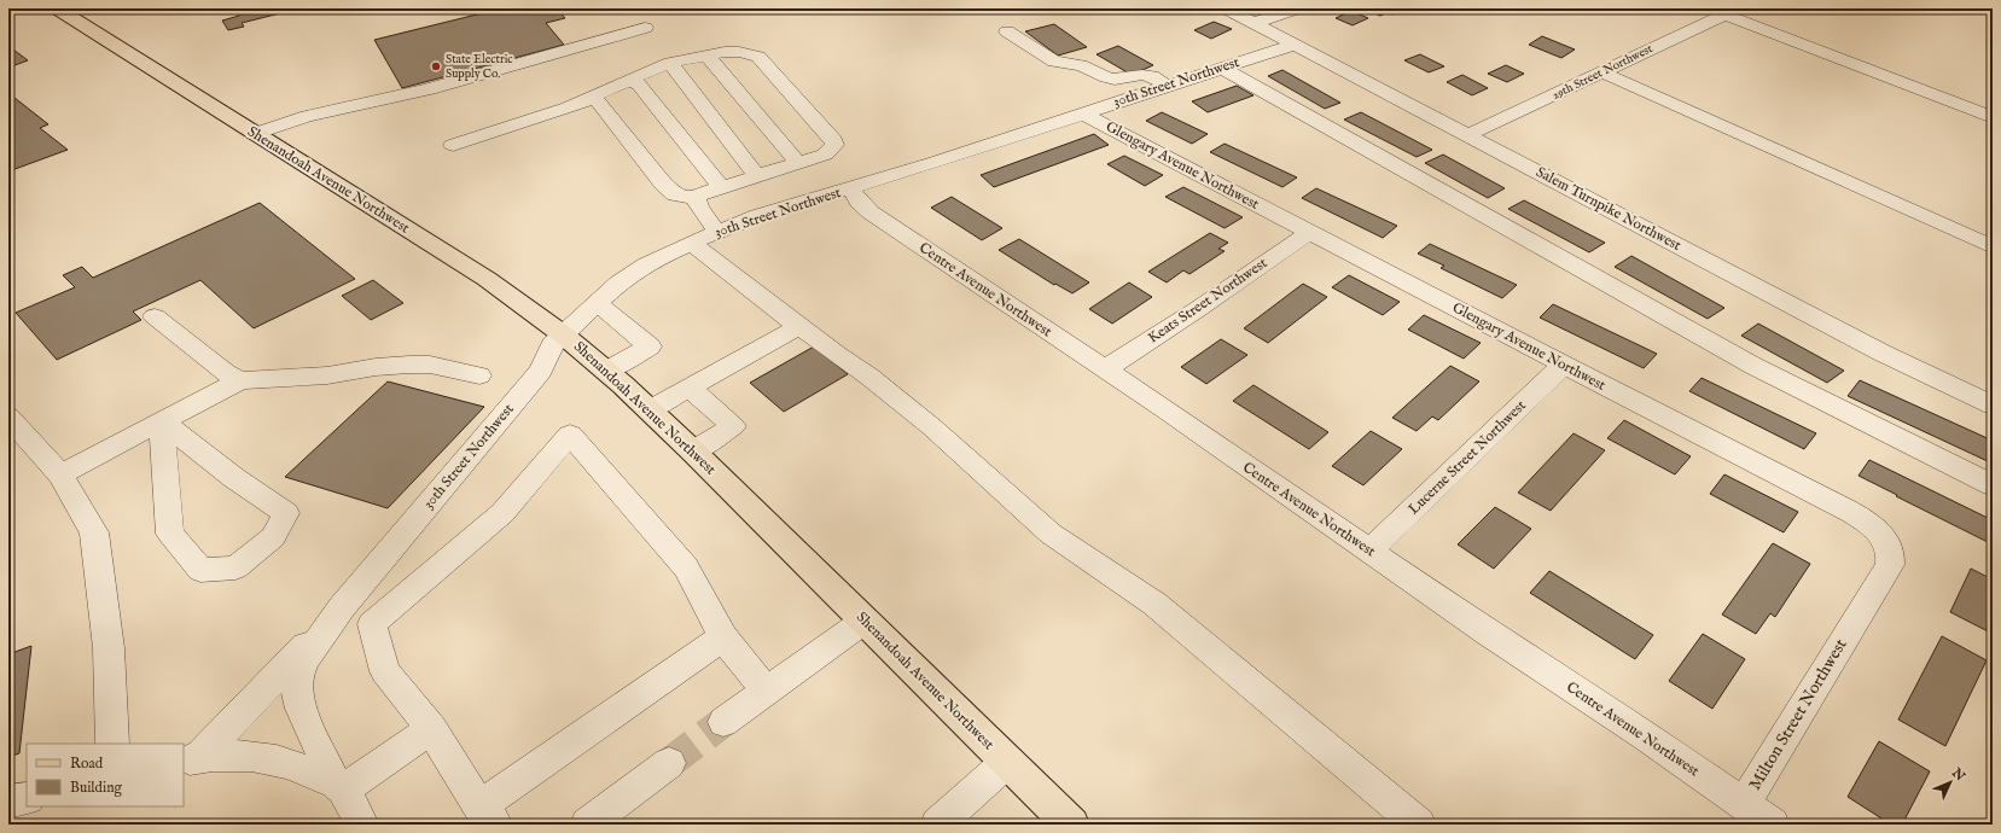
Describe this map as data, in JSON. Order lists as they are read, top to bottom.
{
  "streets": {
    "main road": ["Shenandoah Avenue Northwest"],
    "street": [
      "29th Street Northwest",
      "30th Street Northwest",
      "Glengary Avenue Northwest",
      "Salem Turnpike Northwest",
      "Centre Avenue Northwest",
      "Keats Street Northwest",
      "Lucerne Street Northwest",
      "Milton Street Northwest"
    ]
  },
  "crossings": [
    ["29th Street Northwest", "Salem Turnpike Northwest"],
    ["30th Street Northwest", "Glengary Avenue Northwest"],
    ["30th Street Northwest", "Shenandoah Avenue Northwest"],
    ["30th Street Northwest", "Salem Turnpike Northwest"],
    ["30th Street Northwest", "Centre Avenue Northwest"],
    ["Glengary Avenue Northwest", "Keats Street Northwest"],
    ["Glengary Avenue Northwest", "Lucerne Street Northwest"],
    ["Glengary Avenue Northwest", "Milton Street Northwest"],
    ["Centre Avenue Northwest", "Keats Street Northwest"],
    ["Centre Avenue Northwest", "Lucerne Street Northwest"],
    ["Centre Avenue Northwest", "Milton Street Northwest"]
  ],
  "places": ["State Electric Supply Co."],
  "legend": ["Road", "Building"],
  "north": "top right"
}
